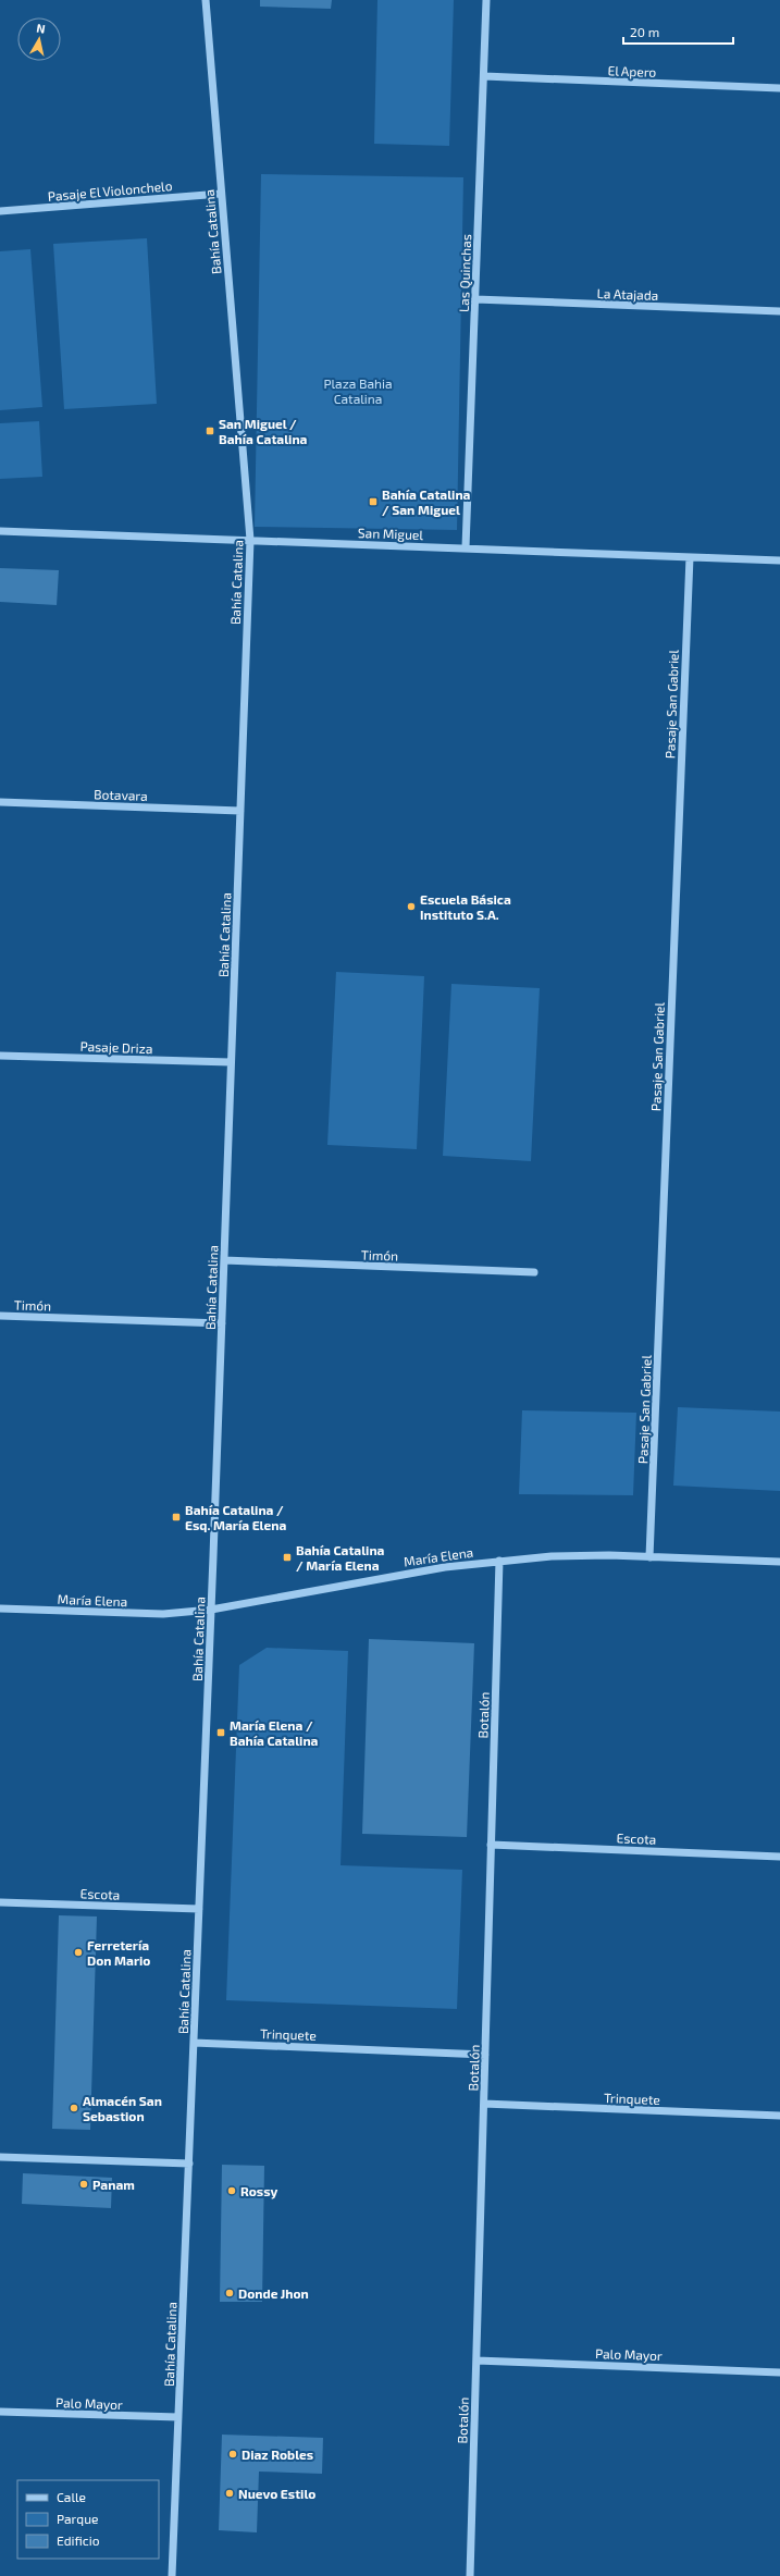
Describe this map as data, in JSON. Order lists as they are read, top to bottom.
{
  "streets": {
    "street": [
      "El Apero",
      "Pasaje El Violonchelo",
      "Bahía Catalina",
      "Las Quinchas",
      "La Atajada",
      "San Miguel",
      "Pasaje San Gabriel",
      "Botavara",
      "Pasaje Driza",
      "Timón",
      "María Elena",
      "Botalón",
      "Escota",
      "Trinquete",
      "Palo Mayor"
    ]
  },
  "crossings": [
    ["El Apero", "Las Quinchas"],
    ["Pasaje El Violonchelo", "Bahía Catalina"],
    ["Bahía Catalina", "San Miguel"],
    ["Bahía Catalina", "Botavara"],
    ["Bahía Catalina", "Pasaje Driza"],
    ["Bahía Catalina", "Timón"],
    ["Bahía Catalina", "María Elena"],
    ["Bahía Catalina", "Escota"],
    ["Bahía Catalina", "Trinquete"],
    ["Bahía Catalina", "Palo Mayor"],
    ["Las Quinchas", "La Atajada"],
    ["Las Quinchas", "San Miguel"],
    ["San Miguel", "Pasaje San Gabriel"],
    ["Pasaje San Gabriel", "María Elena"],
    ["María Elena", "Botalón"],
    ["Botalón", "Escota"],
    ["Botalón", "Trinquete"],
    ["Botalón", "Palo Mayor"]
  ],
  "parks": ["Plaza Bahia Catalina"],
  "places": {
    "transit": [
      "San Miguel / Bahía Catalina",
      "Bahía Catalina / San Miguel",
      "Bahía Catalina / Esq. María Elena",
      "Bahía Catalina / María Elena",
      "María Elena / Bahía Catalina"
    ],
    "other": [
      "Escuela Básica Instituto S.A.",
      "Ferretería Don Mario",
      "Almacén San Sebastion",
      "Panam",
      "Rossy",
      "Donde Jhon",
      "Diaz Robles",
      "Nuevo Estilo"
    ]
  },
  "legend": ["Calle", "Parque", "Edificio"],
  "scale_bar": "20 m",
  "north": "top"
}
